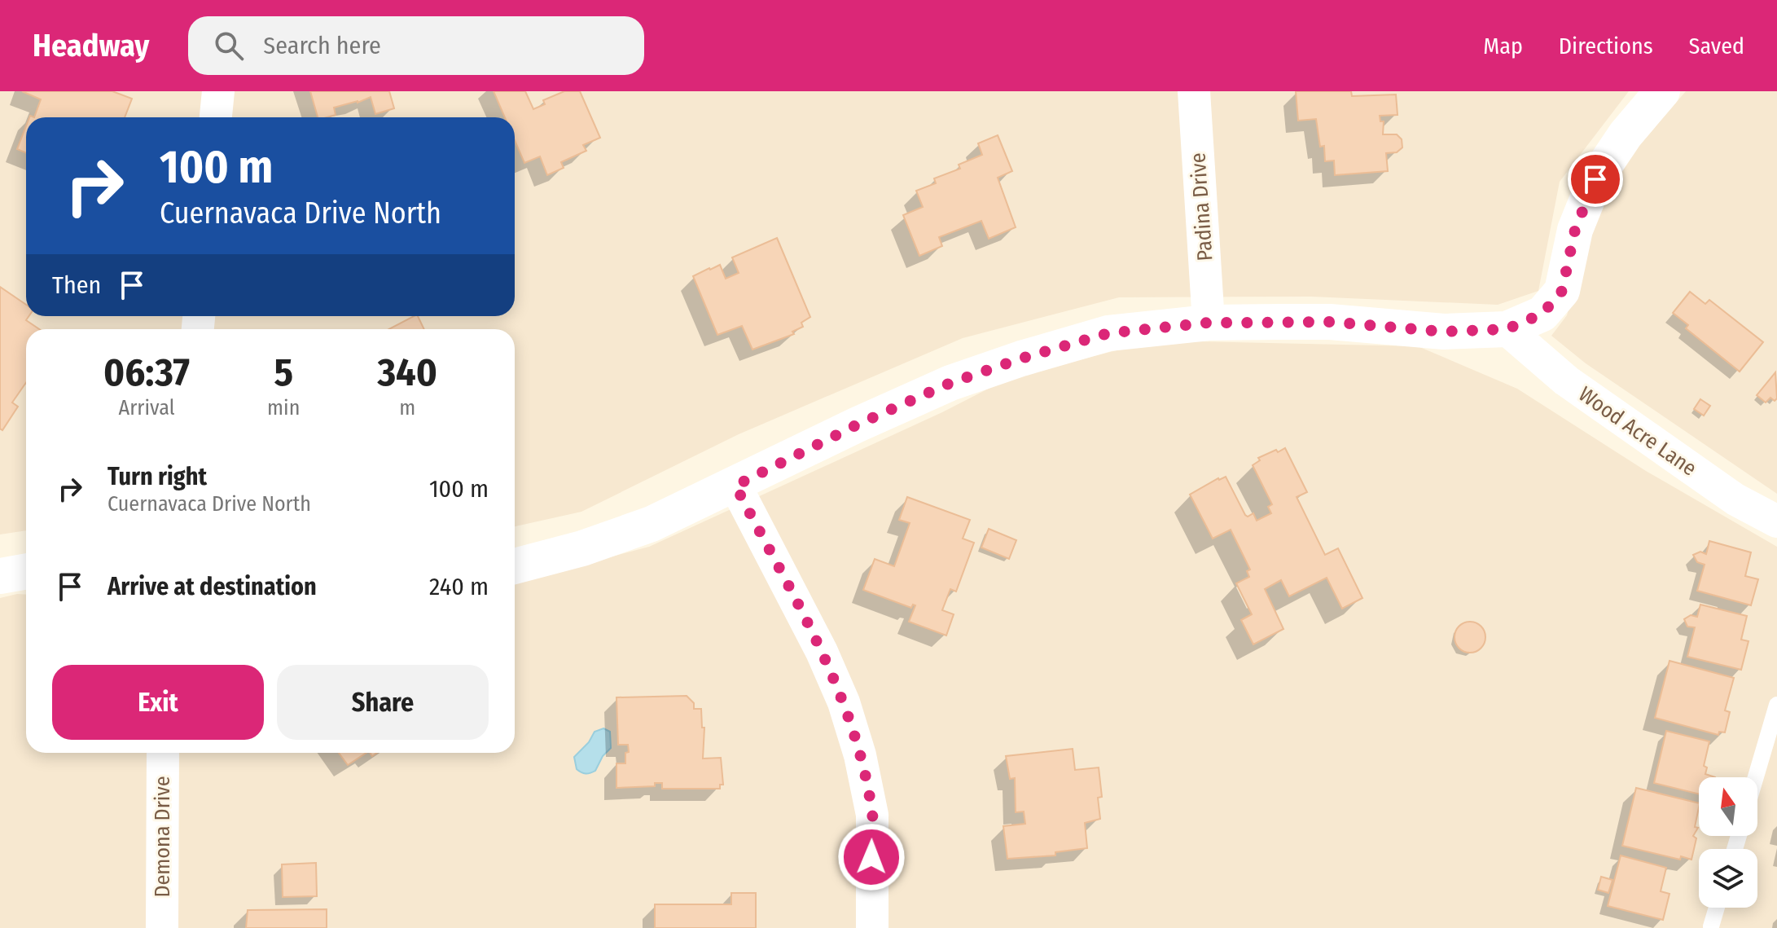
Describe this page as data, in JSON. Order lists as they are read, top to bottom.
{
  "streets": {
    "street": ["Padina Drive", "Wood Acre Lane", "Demona Drive"]
  },
  "north": "top",
  "page": {
    "header": "Headway",
    "search": "Search here",
    "nav": ["Map", "Directions", "Saved"],
    "turn": ["100 m", "Cuernavaca Drive North"],
    "then": "Then",
    "eta": [
      "06:37",
      "Arrival",
      "5",
      "min",
      "340",
      "m"
    ],
    "list": [
      {
        "name": "Turn right",
        "note": "Cuernavaca Drive North",
        "value": "100 m"
      },
      {
        "name": "Arrive at destination",
        "value": "240 m"
      }
    ],
    "buttons": ["Exit", "Share"]
  }
}
